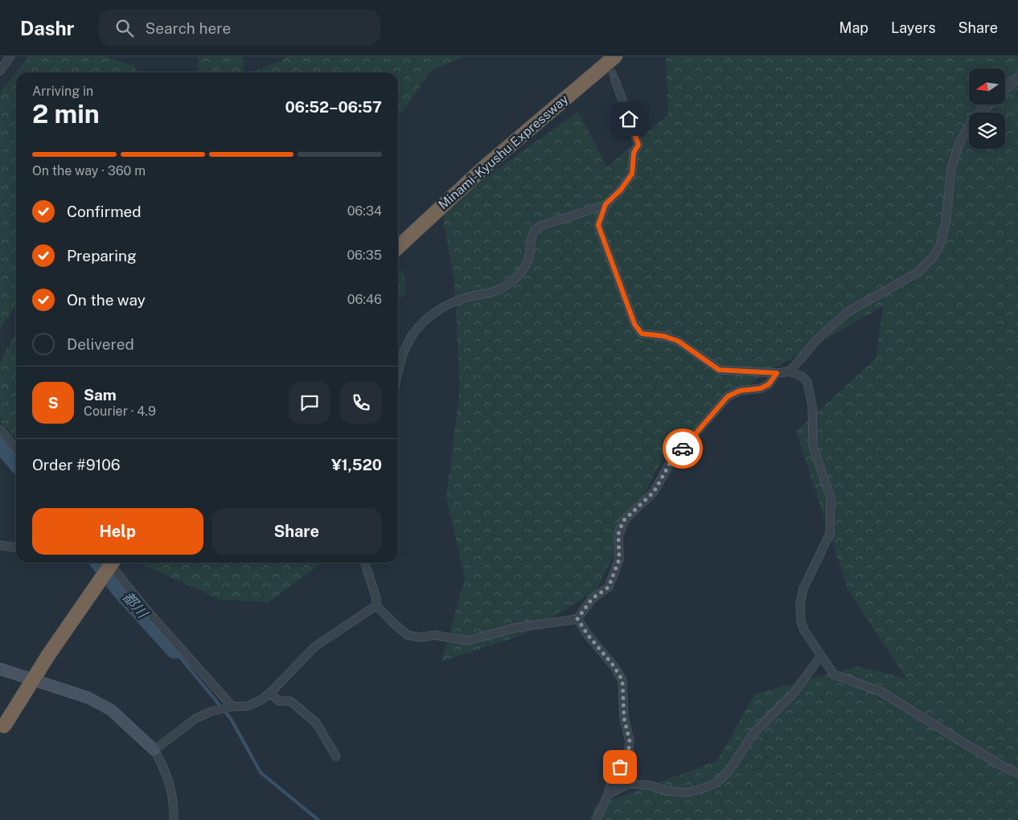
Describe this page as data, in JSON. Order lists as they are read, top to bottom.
{
  "streets": {
    "highway": ["Minami-Kyushu Expressway"]
  },
  "water": ["都川"],
  "north": "left",
  "page": {
    "header": "Dashr",
    "search": "Search here",
    "nav": ["Map", "Layers", "Share"],
    "heading": ["2 min", "Arriving in", "06:52–06:57"],
    "panel": [
      "Sam",
      "Courier · 4.9",
      "Order #9106",
      "¥1,520"
    ],
    "bar": "On the way · 360 m",
    "list": [
      ["Confirmed", "06:34"],
      ["Preparing", "06:35"],
      ["On the way", "06:46"],
      "Delivered"
    ],
    "round": "S",
    "buttons": ["Help", "Share"]
  }
}
